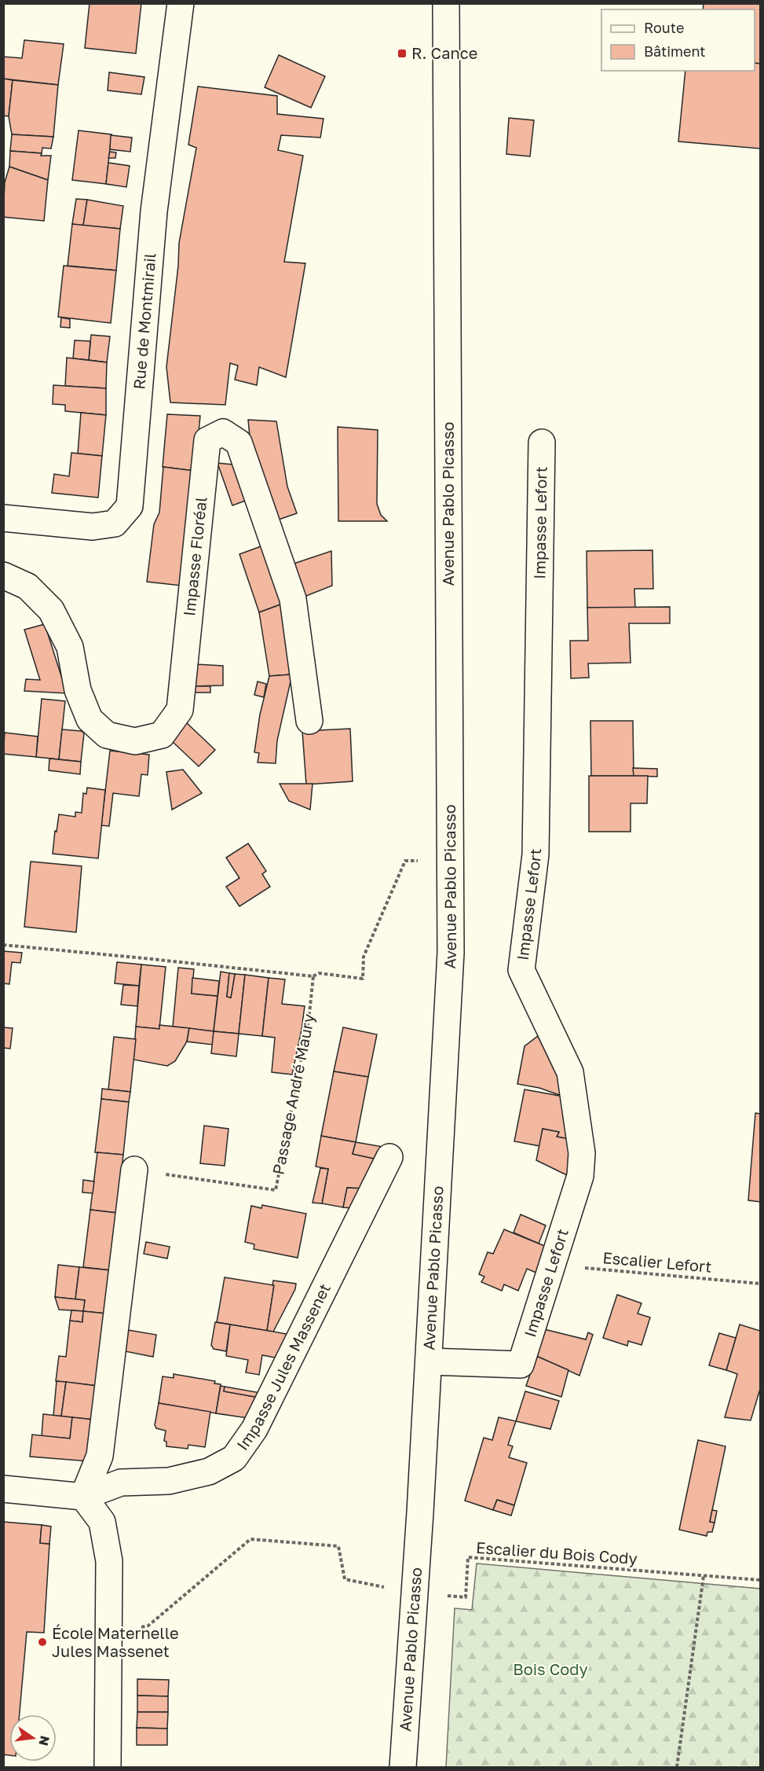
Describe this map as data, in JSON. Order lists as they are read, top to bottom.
{
  "streets": {
    "street": [
      "Rue de Montmirail",
      "Avenue Pablo Picasso",
      "Impasse Lefort",
      "Impasse Floréal",
      "Impasse Jules Massenet"
    ],
    "path": ["Passage André Maury", "Escalier Lefort", "Escalier du Bois Cody"]
  },
  "crossings": [
    ["Avenue Pablo Picasso", "Impasse Lefort"],
    ["Avenue Pablo Picasso", "Escalier du Bois Cody"],
    ["Impasse Lefort", "Escalier Lefort"]
  ],
  "parks": ["Bois Cody"],
  "places": {
    "transit": ["R. Cance"],
    "other": ["École Maternelle Jules Massenet"]
  },
  "legend": ["Route", "Bâtiment"],
  "north": "right"
}
